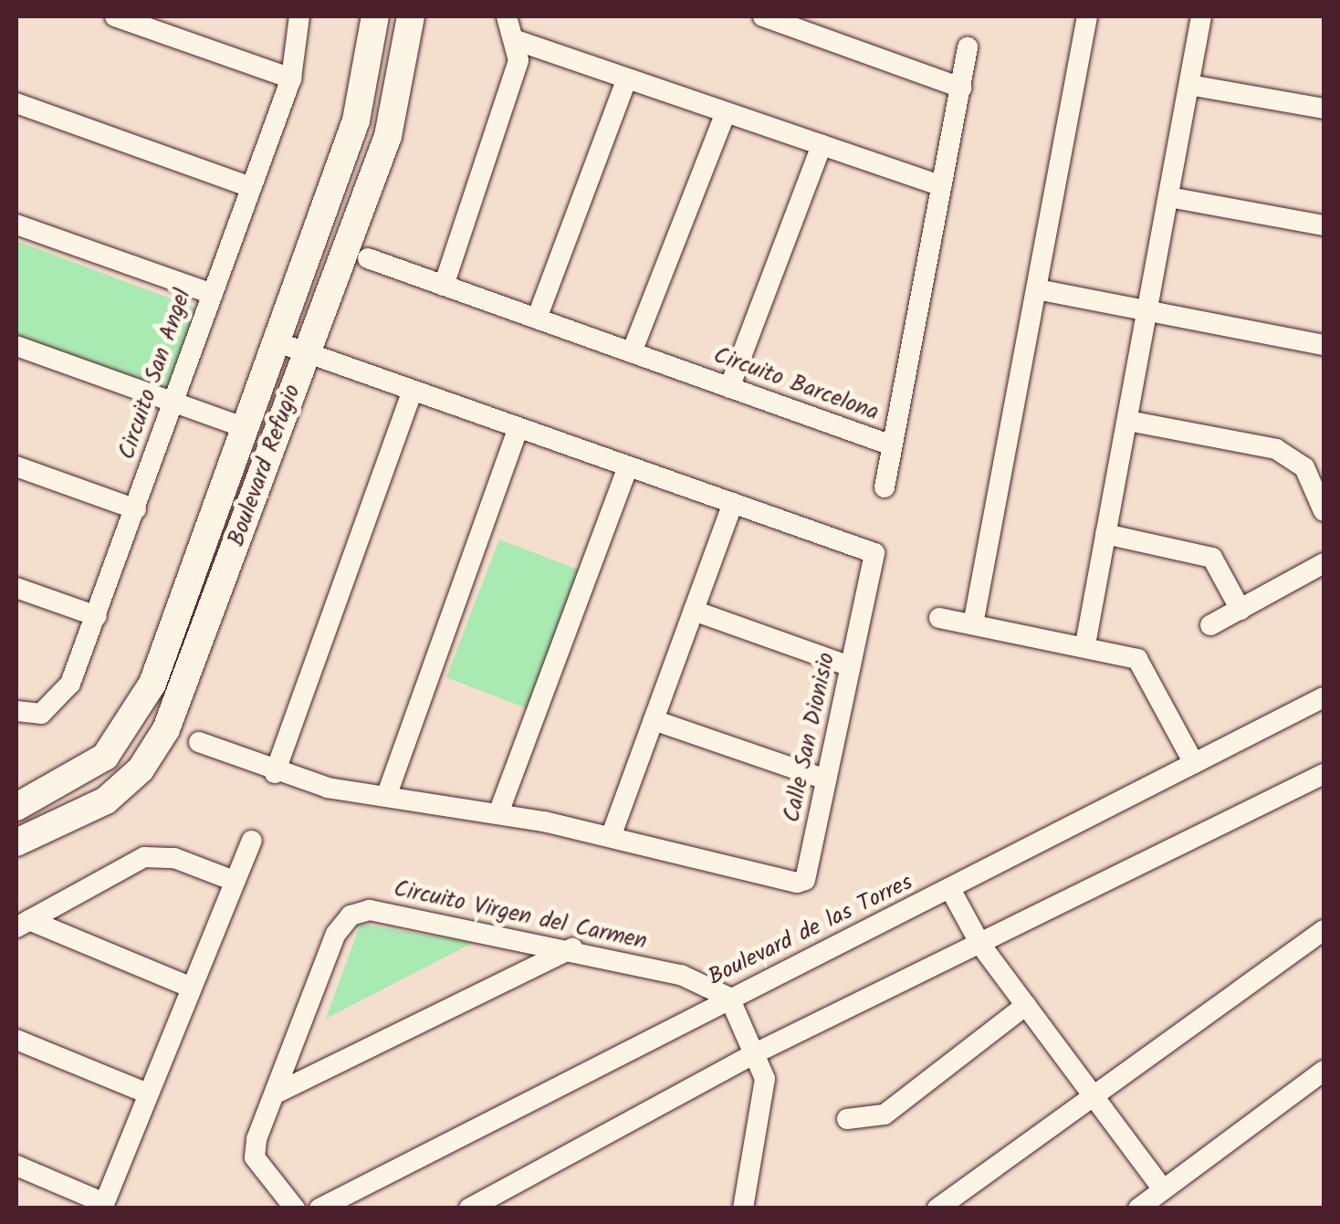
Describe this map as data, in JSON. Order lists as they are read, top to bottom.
{
  "streets": {
    "street": [
      "Circuito San Angel",
      "Circuito Barcelona",
      "Boulevard Refugio",
      "Calle San Dionisio",
      "Circuito Virgen del Carmen",
      "Boulevard de las Torres"
    ]
  },
  "crossings": [
    ["Boulevard Refugio", "Calle San Dionisio"],
    ["Circuito Virgen del Carmen", "Boulevard de las Torres"]
  ]
}
